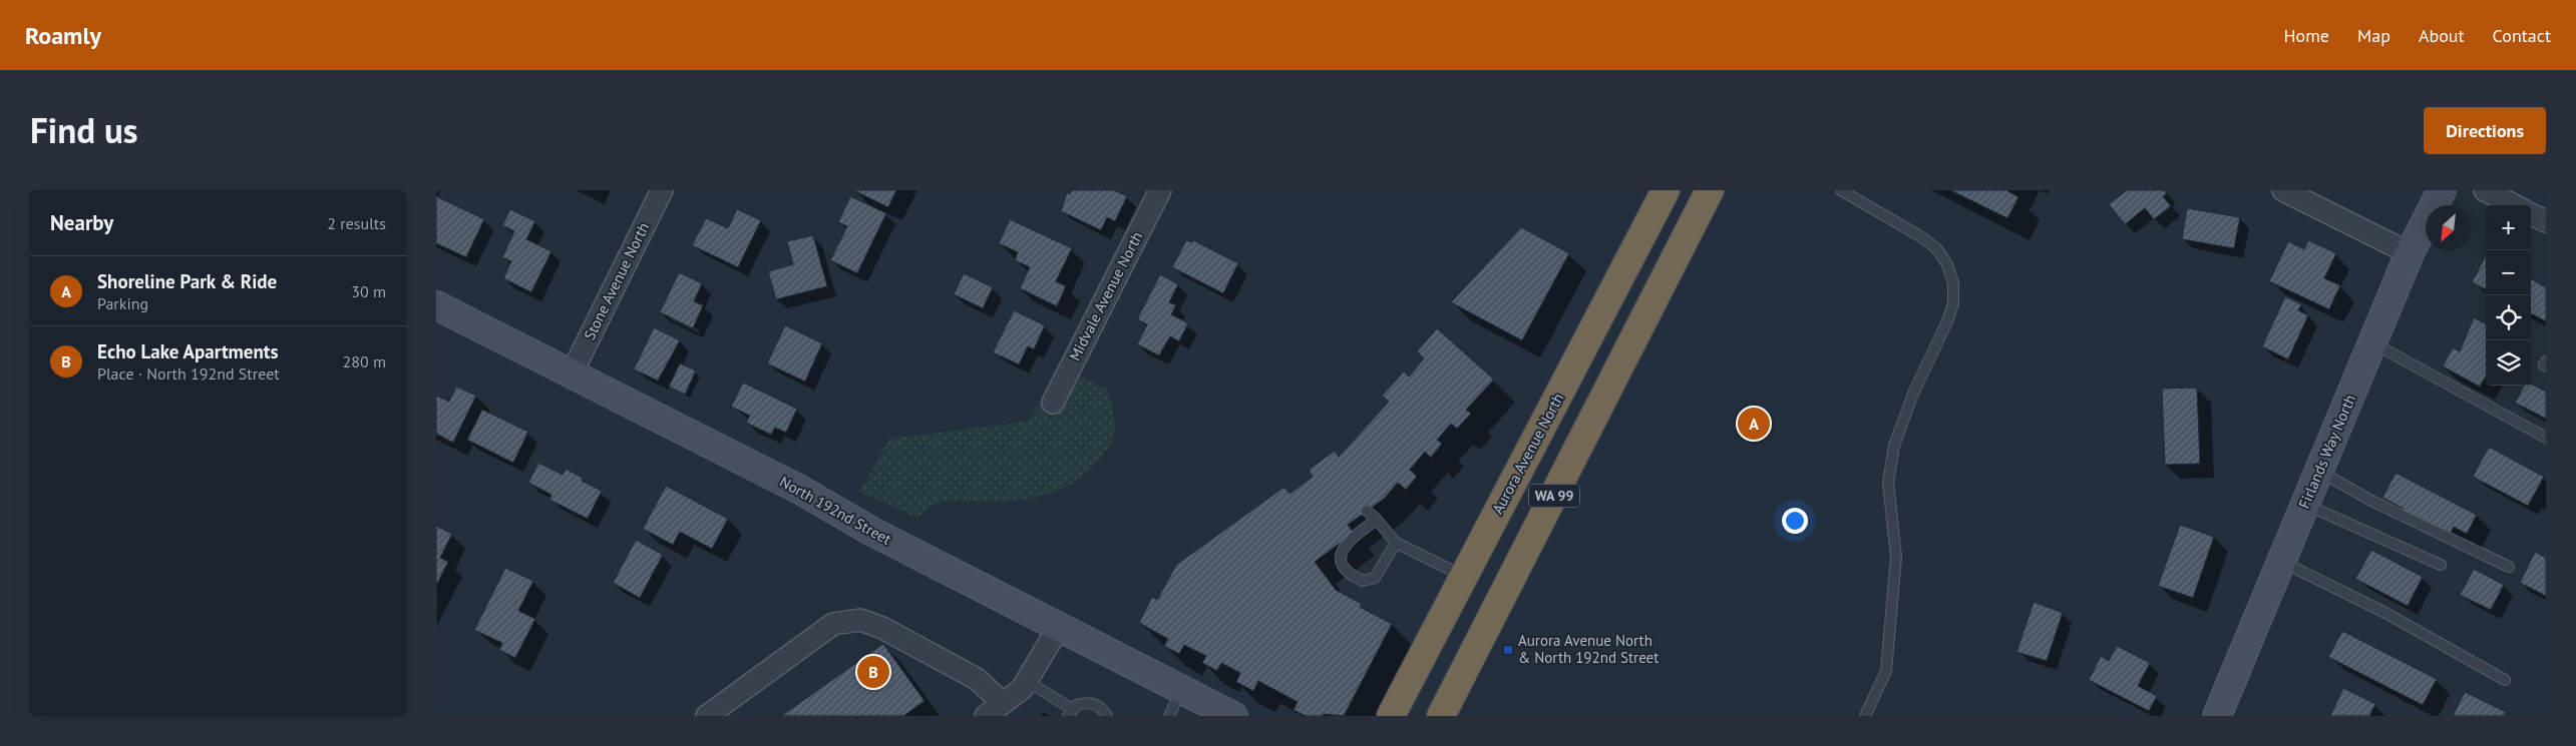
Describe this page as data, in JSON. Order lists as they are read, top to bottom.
{
  "streets": {
    "highway": ["Aurora Avenue North", "WA 99"],
    "street": [
      "Stone Avenue North",
      "Midvale Avenue North",
      "Firlands Way North",
      "North 192nd Street"
    ]
  },
  "crossings": [
    ["Stone Avenue North", "North 192nd Street"]
  ],
  "places": {
    "transit": ["Aurora Avenue North & North 192nd Street"]
  },
  "north": "bottom left",
  "page": {
    "header": "Roamly",
    "nav": [
      "Home",
      "Map",
      "About",
      "Contact"
    ],
    "title": "Find us",
    "buttons": "Directions",
    "heading": ["Nearby", "2 results"],
    "map_buttons": ["+", "−"],
    "list": [
      {
        "mark": "A",
        "name": "Shoreline Park & Ride",
        "note": "Parking",
        "value": "30 m"
      },
      {
        "mark": "B",
        "name": "Echo Lake Apartments",
        "note": "Place · North 192nd Street",
        "value": "280 m"
      }
    ],
    "pins": ["A", "B"]
  }
}
